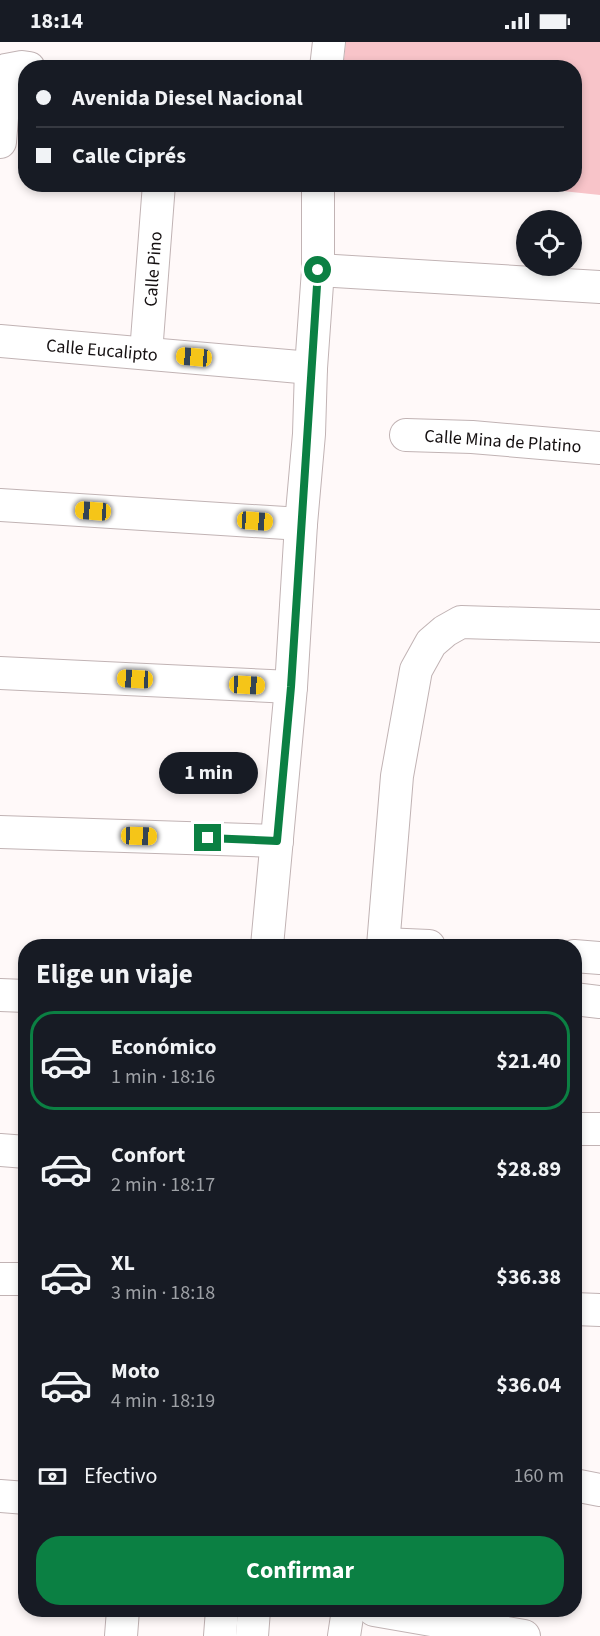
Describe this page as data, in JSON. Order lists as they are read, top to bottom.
{
  "streets": {
    "street": ["Calle Pino", "Calle Eucalipto", "Calle Mina de Platino"]
  },
  "crossings": [
    ["Calle Pino", "Calle Eucalipto"]
  ],
  "page": {
    "status": "18:14",
    "banner": ["Avenida Diesel Nacional", "Calle Ciprés"],
    "bubble": "1 min",
    "heading": "Elige un viaje",
    "list": [
      {
        "name": "Económico",
        "note": "1 min · 18:16",
        "value": "$21.40"
      },
      {
        "name": "Confort",
        "note": "2 min · 18:17",
        "value": "$28.89"
      },
      {
        "name": "XL",
        "note": "3 min · 18:18",
        "value": "$36.38"
      },
      {
        "name": "Moto",
        "note": "4 min · 18:19",
        "value": "$36.04"
      }
    ],
    "pay": ["Efectivo", "160 m"],
    "buttons": "Confirmar"
  }
}
